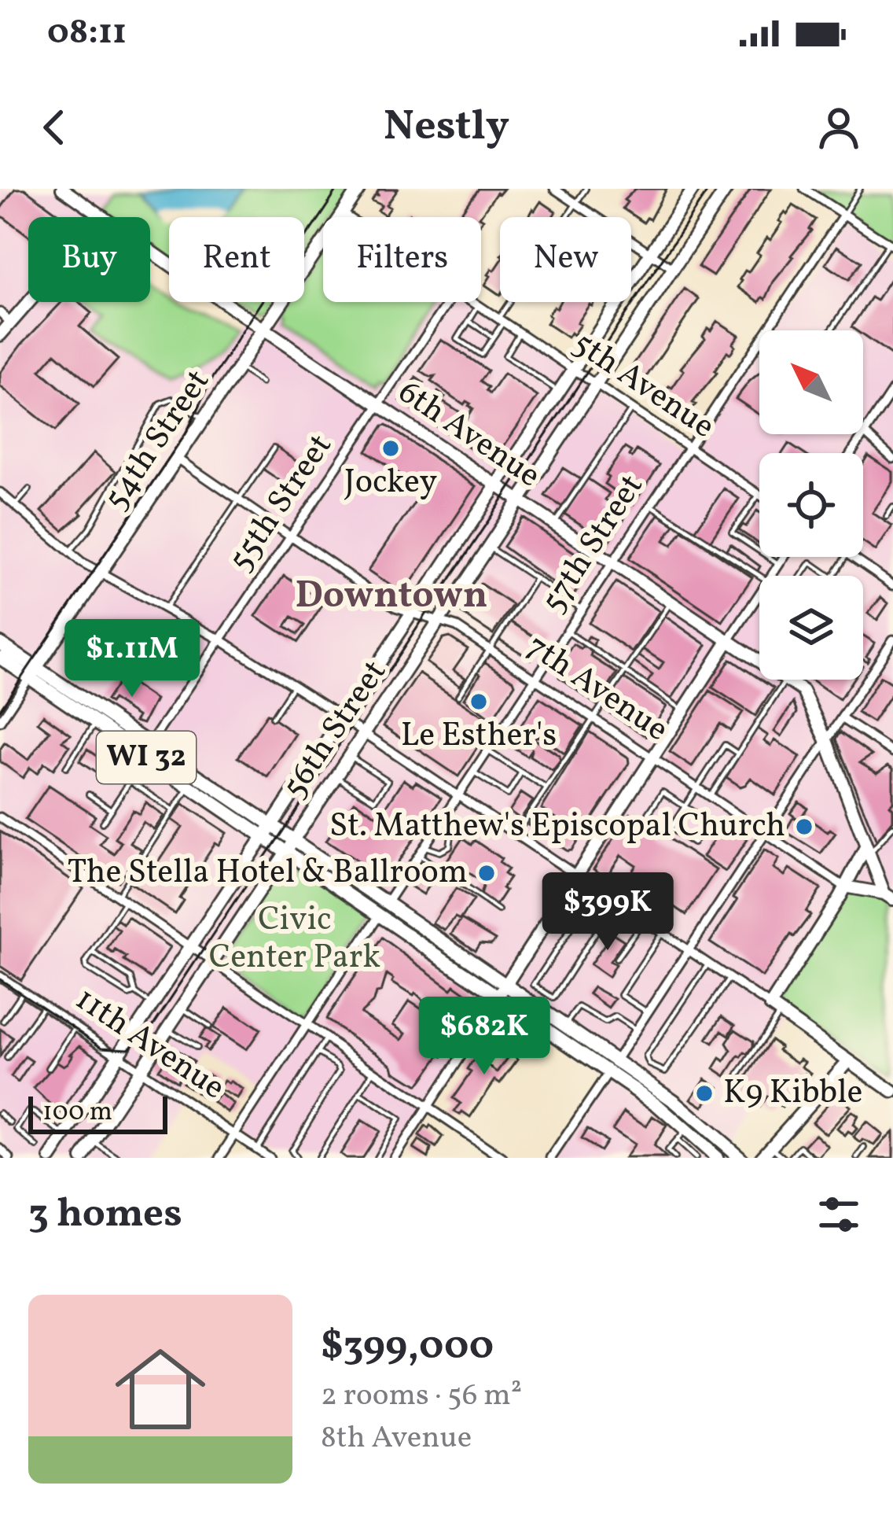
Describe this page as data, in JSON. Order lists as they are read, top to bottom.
{
  "streets": {
    "main road": ["WI 32"],
    "street": [
      "5th Avenue",
      "6th Avenue",
      "54th Street",
      "55th Street",
      "57th Street",
      "7th Avenue",
      "56th Street",
      "11th Avenue"
    ]
  },
  "crossings": [
    ["5th Avenue", "54th Street"],
    ["5th Avenue", "57th Street"],
    ["5th Avenue", "56th Street"],
    ["6th Avenue", "54th Street"],
    ["6th Avenue", "55th Street"],
    ["6th Avenue", "57th Street"],
    ["6th Avenue", "7th Avenue"],
    ["6th Avenue", "56th Street"],
    ["54th Street", "7th Avenue"],
    ["54th Street", "WI 32"],
    ["55th Street", "7th Avenue"],
    ["55th Street", "WI 32"],
    ["57th Street", "7th Avenue"],
    ["57th Street", "WI 32"],
    ["7th Avenue", "56th Street"],
    ["56th Street", "WI 32"],
    ["56th Street", "11th Avenue"]
  ],
  "districts": ["Downtown"],
  "parks": ["Civic Center Park"],
  "places": [
    "Jockey",
    "Le Esther's",
    "St. Matthew's Episcopal Church",
    "The Stella Hotel & Ballroom",
    "K9 Kibble"
  ],
  "scale_bar": "100 m",
  "north": "top left",
  "page": {
    "status": "08:11",
    "header": "Nestly",
    "chip": [
      "Buy",
      "Rent",
      "Filters",
      "New"
    ],
    "price": ["$1.11M", "$399K", "$682K"],
    "scale": "100 m",
    "heading": "3 homes",
    "list": [
      {
        "name": "$399,000",
        "note": "2 rooms · 56 m² · 8th Avenue"
      }
    ]
  }
}
